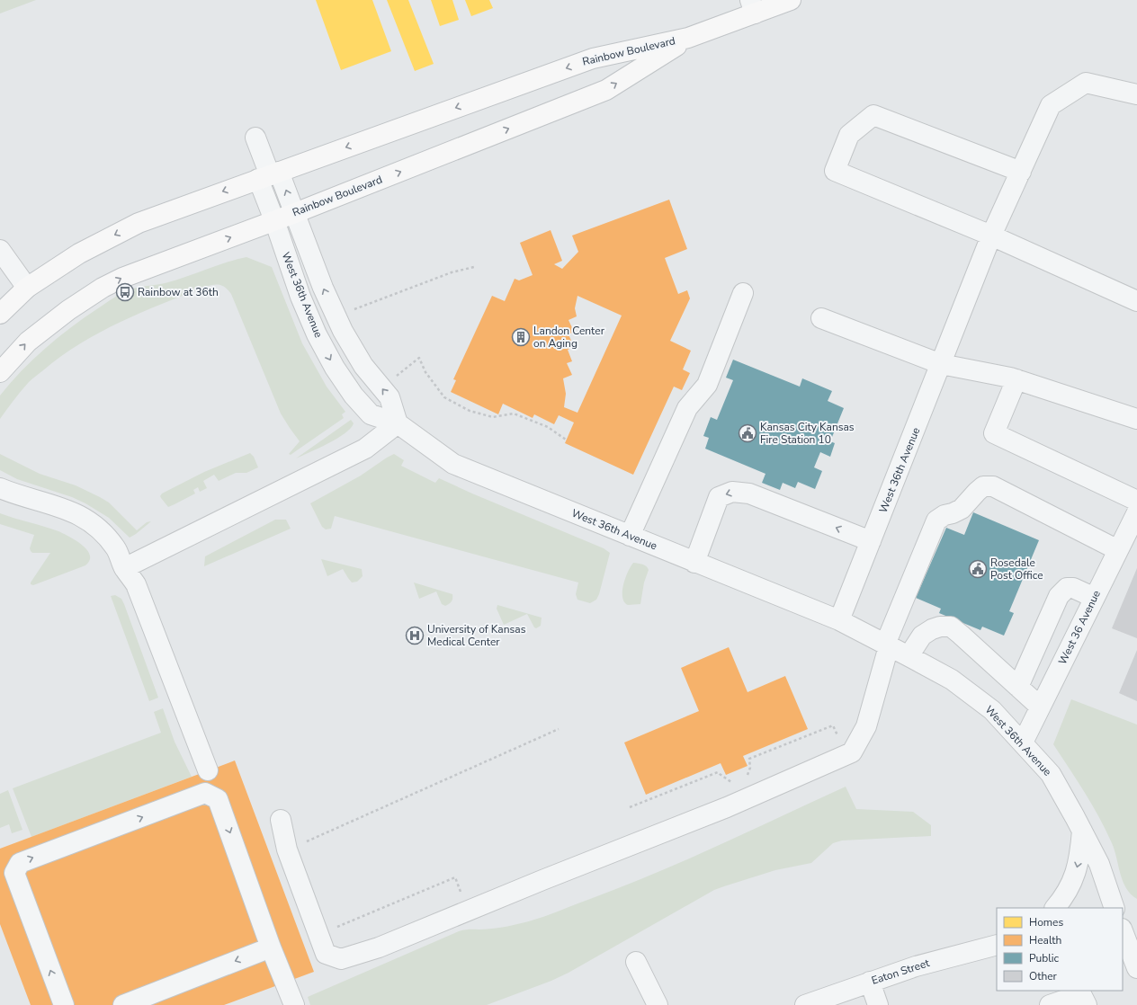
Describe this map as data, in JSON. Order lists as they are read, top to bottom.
{
  "streets": {
    "main road": ["Rainbow Boulevard"],
    "street": ["West 36th Avenue", "West 36 Avenue", "Eaton Street"]
  },
  "crossings": [
    ["Rainbow Boulevard", "West 36th Avenue"],
    ["West 36th Avenue", "West 36 Avenue"]
  ],
  "places": {
    "bus stop": ["Rainbow at 36th"],
    "building": ["Landon Center on Aging"],
    "public building": ["Kansas City Kansas Fire Station 10", "Rosedale Post Office"],
    "hospital": ["University of Kansas Medical Center"]
  },
  "legend": [
    "Homes",
    "Health",
    "Public",
    "Other"
  ]
}
